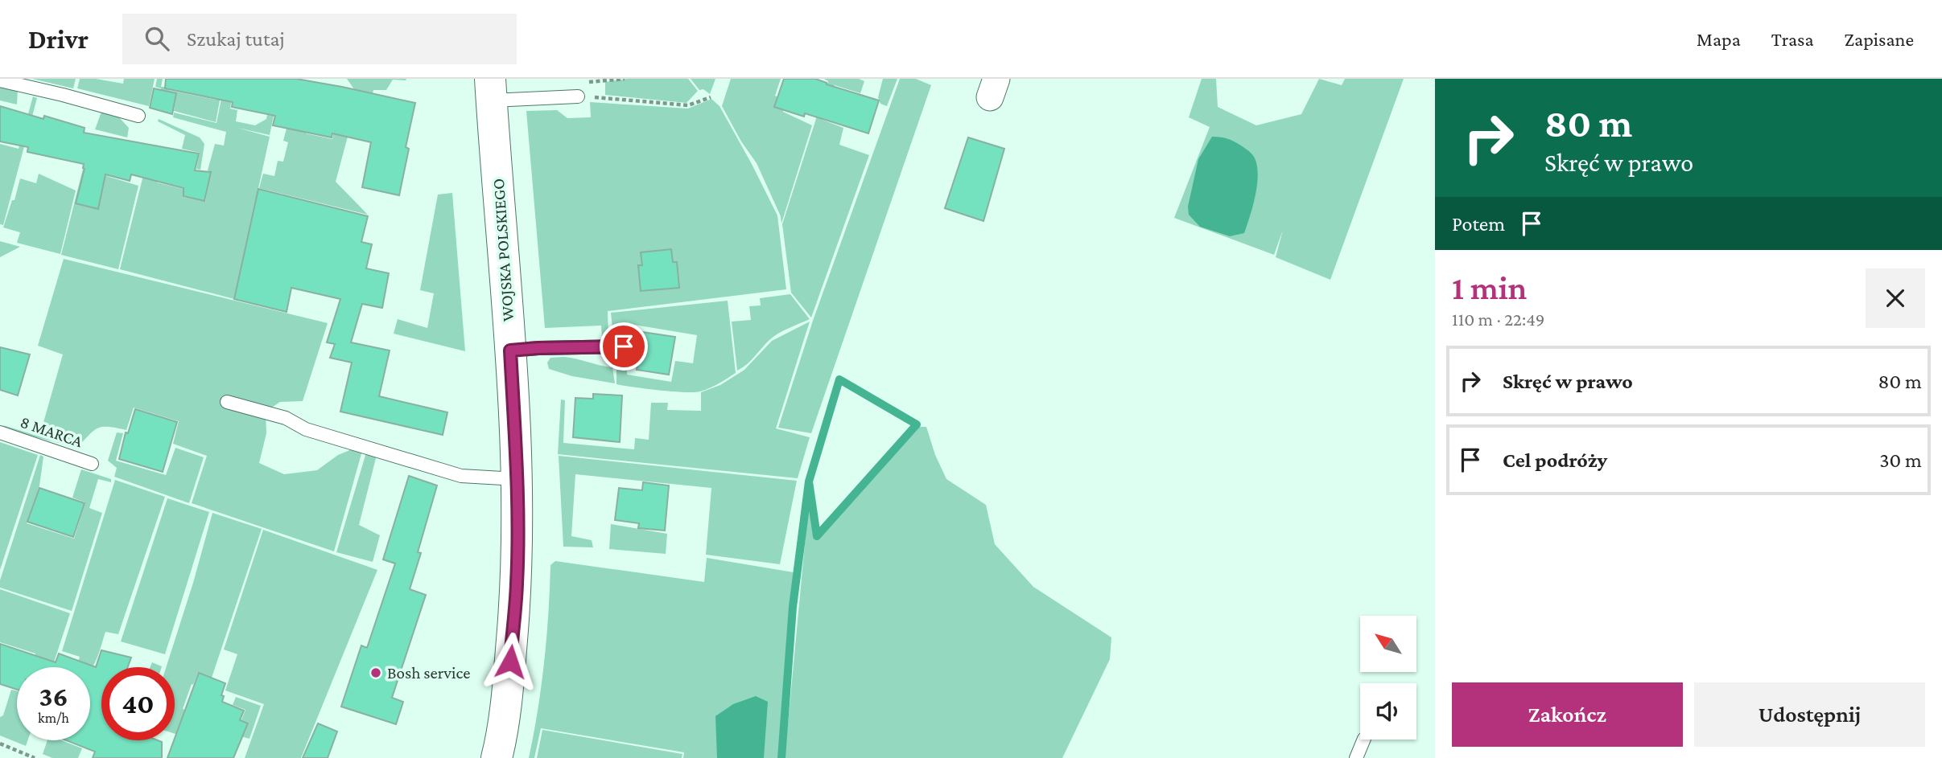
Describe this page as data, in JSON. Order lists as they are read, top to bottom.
{
  "streets": {
    "street": ["WOJSKA POLSKIEGO"],
    "lane": ["8 MARCA"]
  },
  "places": ["Bosh service"],
  "north": "top left",
  "page": {
    "header": "Drivr",
    "search": "Szukaj tutaj",
    "nav": ["Mapa", "Trasa", "Zapisane"],
    "turn": ["80 m", "Skręć w prawo"],
    "then": "Potem",
    "heading": ["1 min", "110 m · 22:49"],
    "list": [
      {
        "name": "Skręć w prawo",
        "value": "80 m"
      },
      {
        "name": "Cel podróży",
        "value": "30 m"
      }
    ],
    "speed": "36 km/h",
    "limit": "40",
    "buttons": ["Zakończ", "Udostępnij"]
  }
}
